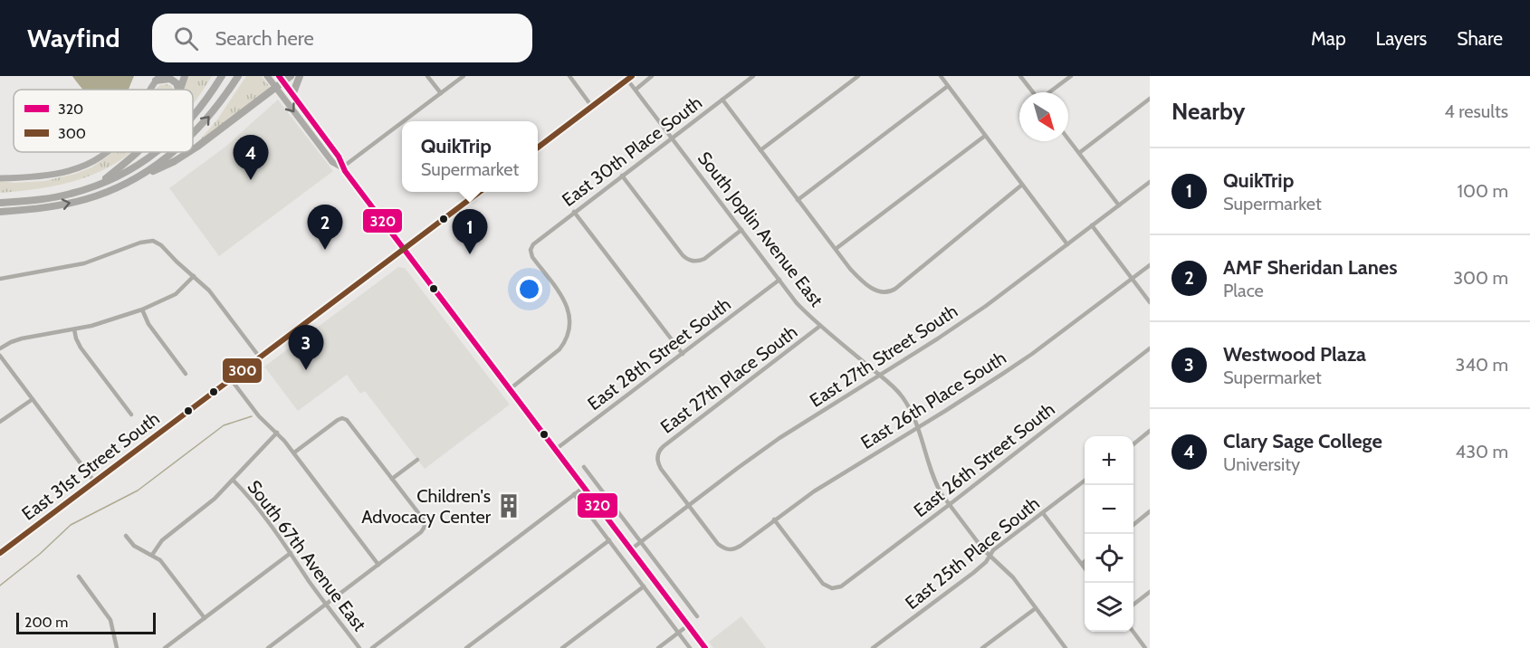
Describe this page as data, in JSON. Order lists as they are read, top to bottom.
{
  "streets": {
    "main road": ["East 31st Street South"],
    "street": [
      "East 30th Place South",
      "South Joplin Avenue East",
      "East 28th Street South",
      "East 27th Street South",
      "East 27th Place South",
      "East 26th Place South",
      "East 26th Street South",
      "East 25th Place South",
      "South 67th Avenue East"
    ]
  },
  "crossings": [
    ["East 30th Place South", "South Joplin Avenue East"],
    ["South Joplin Avenue East", "East 28th Street South"],
    ["South Joplin Avenue East", "East 27th Street South"],
    ["South Joplin Avenue East", "East 27th Place South"],
    ["South Joplin Avenue East", "East 26th Place South"],
    ["South Joplin Avenue East", "East 26th Street South"],
    ["South Joplin Avenue East", "East 25th Place South"],
    ["East 27th Street South", "East 27th Place South"],
    ["East 27th Street South", "East 26th Place South"],
    ["East 27th Place South", "East 26th Place South"],
    ["East 26th Place South", "East 26th Street South"]
  ],
  "places": {
    "building": ["Children's Advocacy Center"]
  },
  "lines": ["transit line 320", "transit line 300"],
  "legend": ["320", "300"],
  "scale_bar": "200 m",
  "north": "bottom right",
  "page": {
    "header": "Wayfind",
    "search": "Search here",
    "nav": ["Map", "Layers", "Share"],
    "heading": ["Nearby", "4 results"],
    "popup": ["QuikTrip", "Supermarket"],
    "pins": [
      "4",
      "2",
      "1",
      "3"
    ],
    "list": [
      {
        "mark": "1",
        "name": "QuikTrip",
        "note": "Supermarket",
        "value": "100 m"
      },
      {
        "mark": "2",
        "name": "AMF Sheridan Lanes",
        "note": "Place",
        "value": "300 m"
      },
      {
        "mark": "3",
        "name": "Westwood Plaza",
        "note": "Supermarket",
        "value": "340 m"
      },
      {
        "mark": "4",
        "name": "Clary Sage College",
        "note": "University",
        "value": "430 m"
      }
    ],
    "map_buttons": ["+", "−"],
    "scale": "200 m"
  }
}
